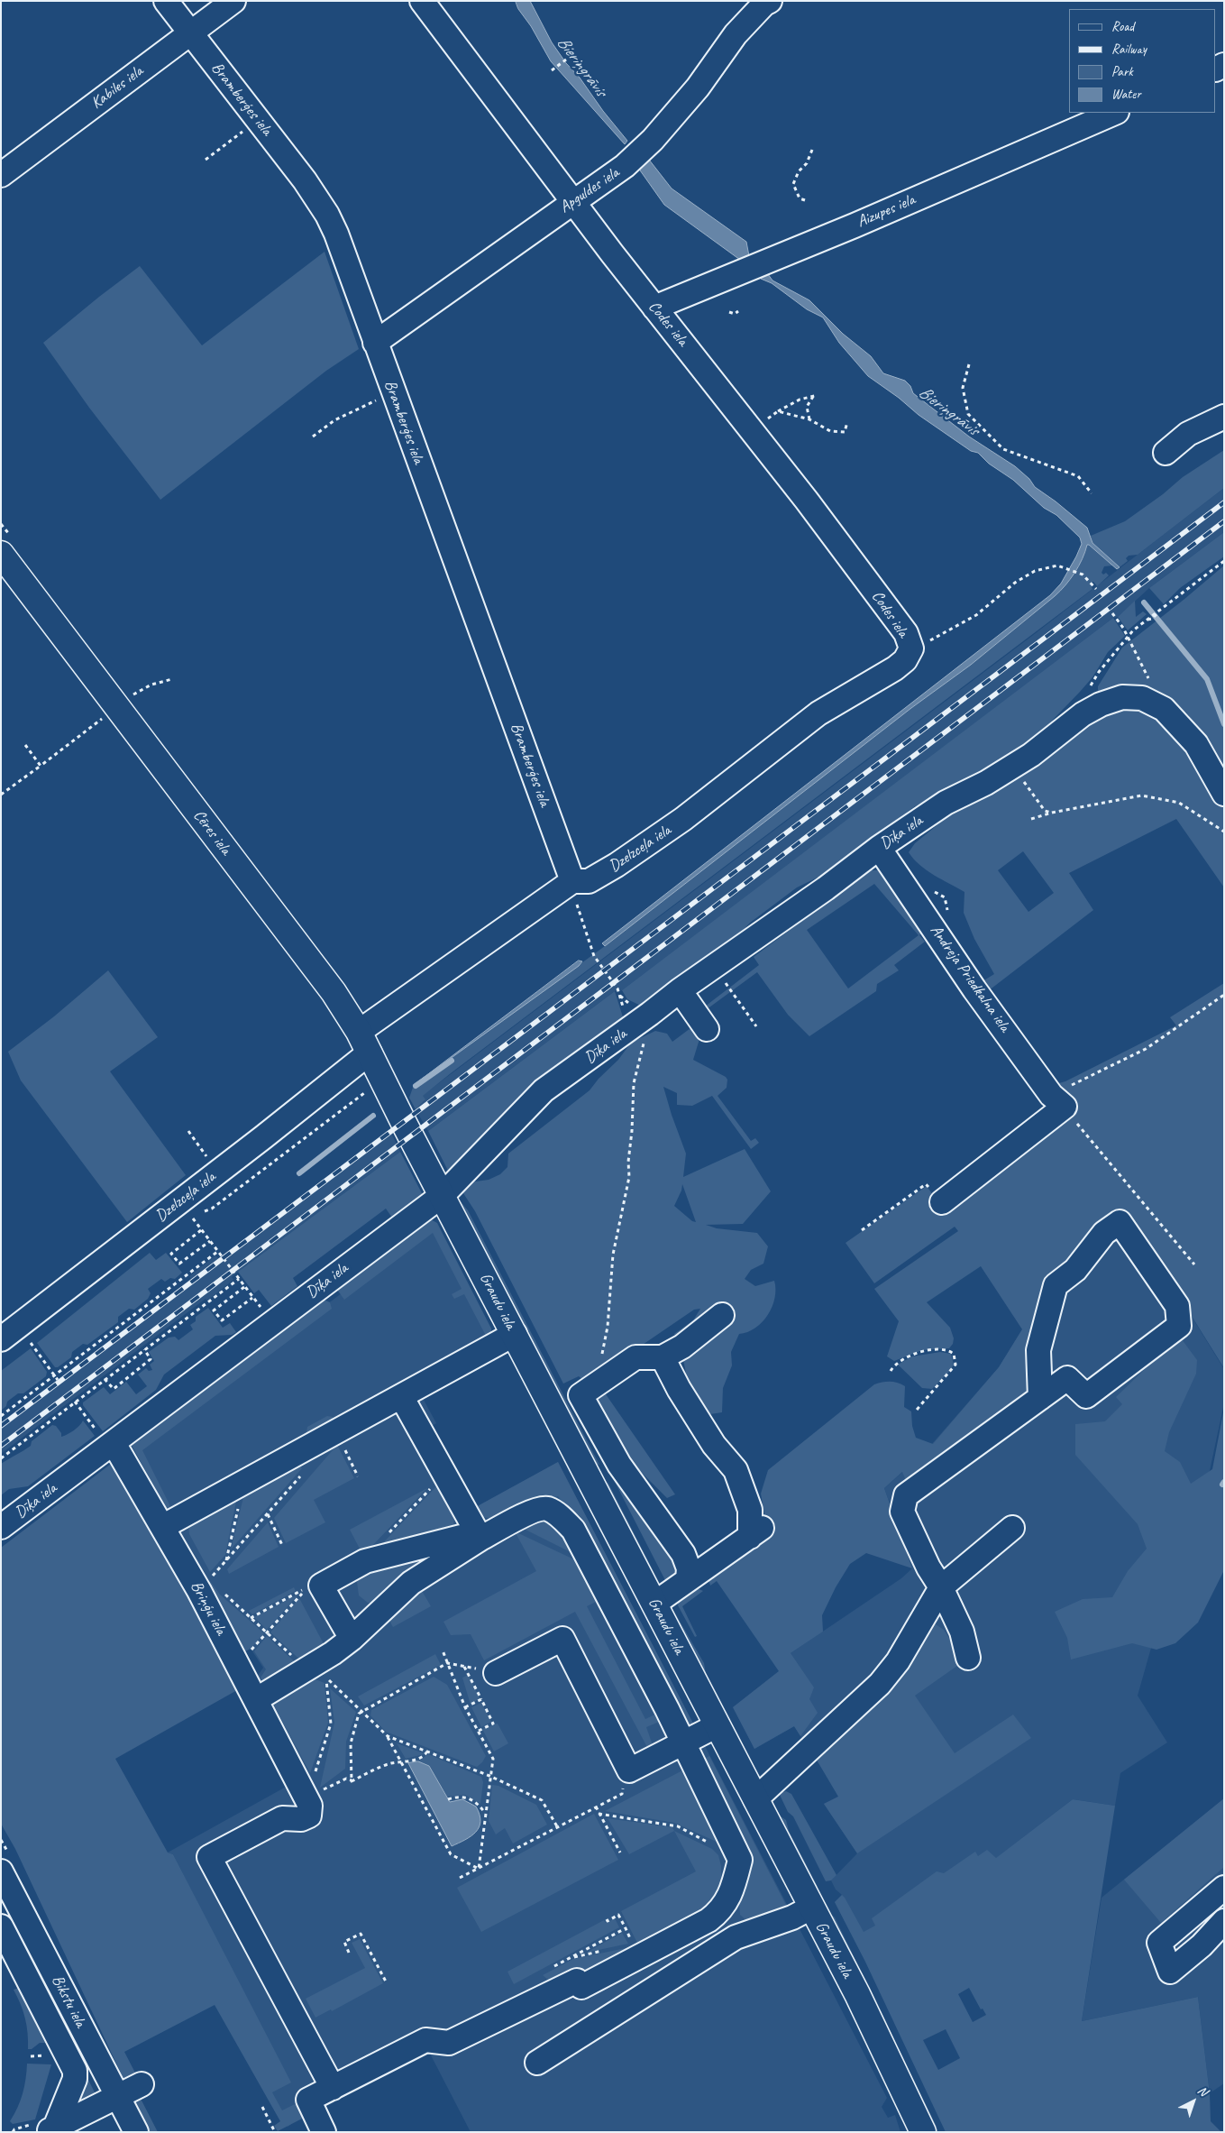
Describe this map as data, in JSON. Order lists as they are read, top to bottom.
{
  "streets": {
    "main road": ["Cēres iela", "Graudu iela"],
    "street": [
      "Kabiles iela",
      "Bramberģes iela",
      "Apguldes iela",
      "Aizupes iela",
      "Codes iela",
      "Dīķa iela",
      "Dzelzceļa iela",
      "Andreja Priedkalna iela",
      "Briņģu iela",
      "Bikstu iela"
    ]
  },
  "crossings": [
    ["Kabiles iela", "Bramberģes iela"],
    ["Bramberģes iela", "Apguldes iela"],
    ["Bramberģes iela", "Dzelzceļa iela"],
    ["Apguldes iela", "Codes iela"],
    ["Aizupes iela", "Codes iela"],
    ["Codes iela", "Dzelzceļa iela"],
    ["Cēres iela", "Dzelzceļa iela"],
    ["Cēres iela", "Graudu iela"],
    ["Dīķa iela", "Andreja Priedkalna iela"],
    ["Dīķa iela", "Graudu iela"],
    ["Dīķa iela", "Briņģu iela"]
  ],
  "water": ["Bieriņgrāvis"],
  "legend": [
    "Road",
    "Railway",
    "Park",
    "Water"
  ],
  "north": "top right"
}
